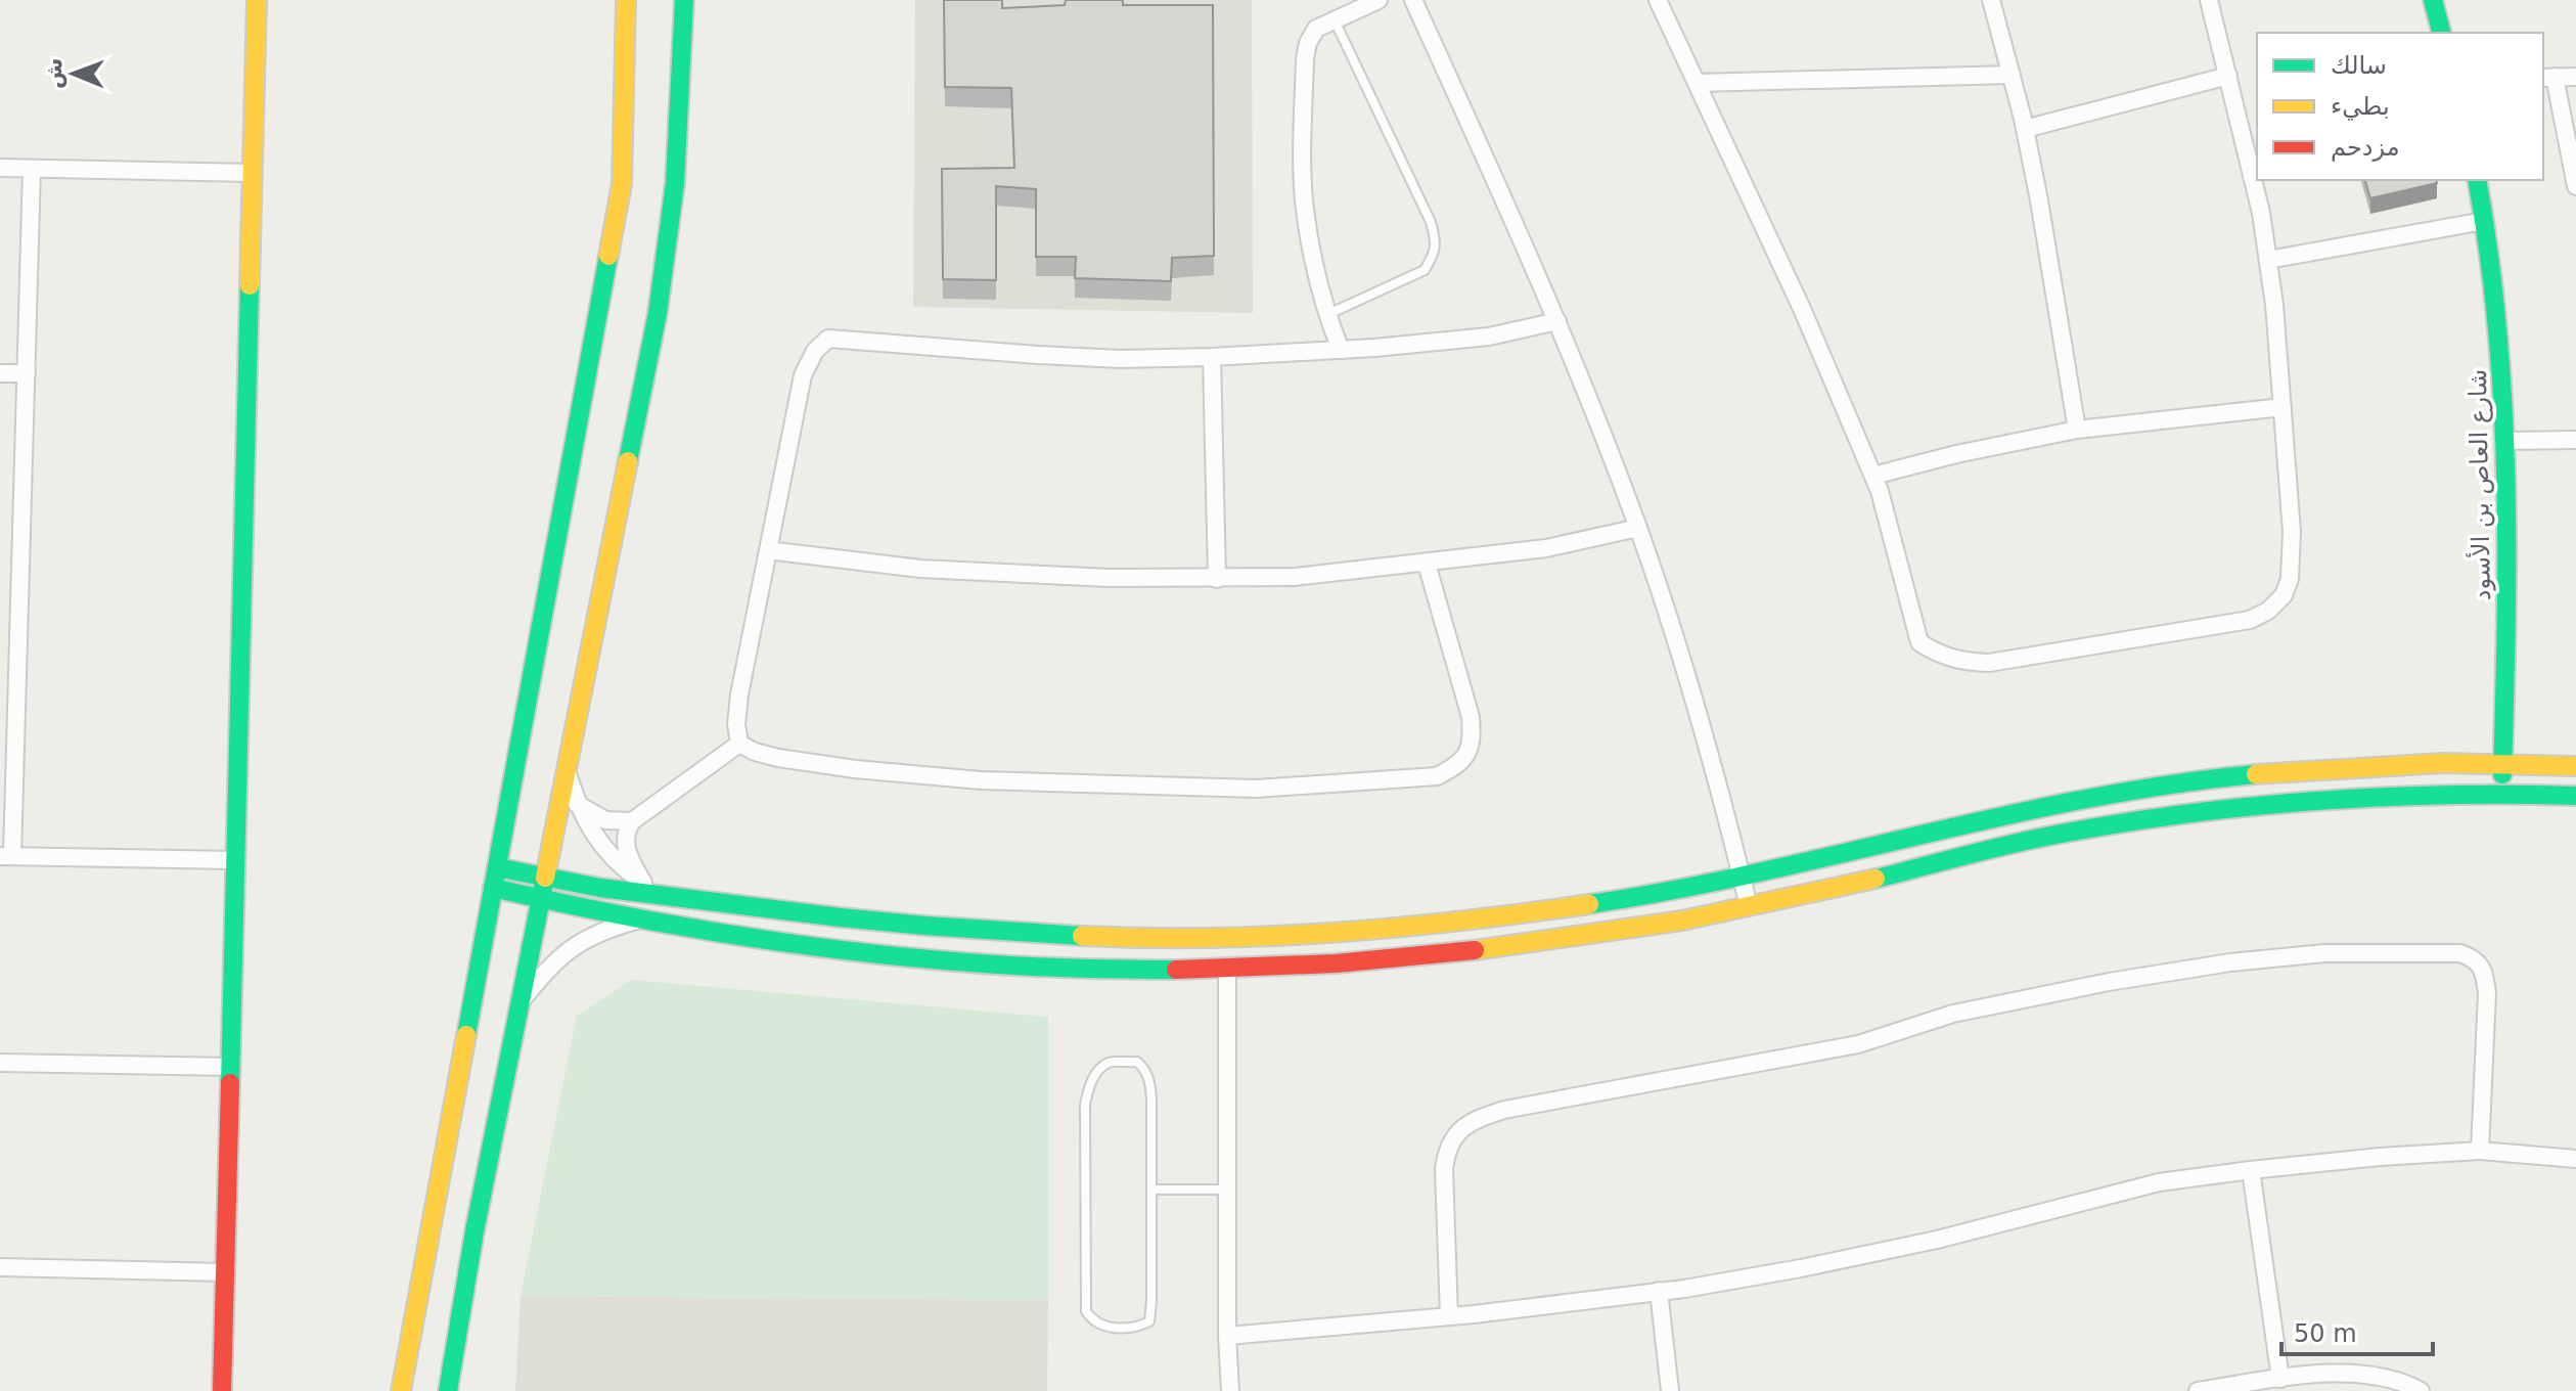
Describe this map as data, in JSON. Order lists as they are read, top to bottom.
{
  "streets": {
    "street": ["شارع العاص بن الأسود"]
  },
  "legend": ["سالك", "بطيء", "مزدحم"],
  "scale_bar": "50 m",
  "north": "left"
}
